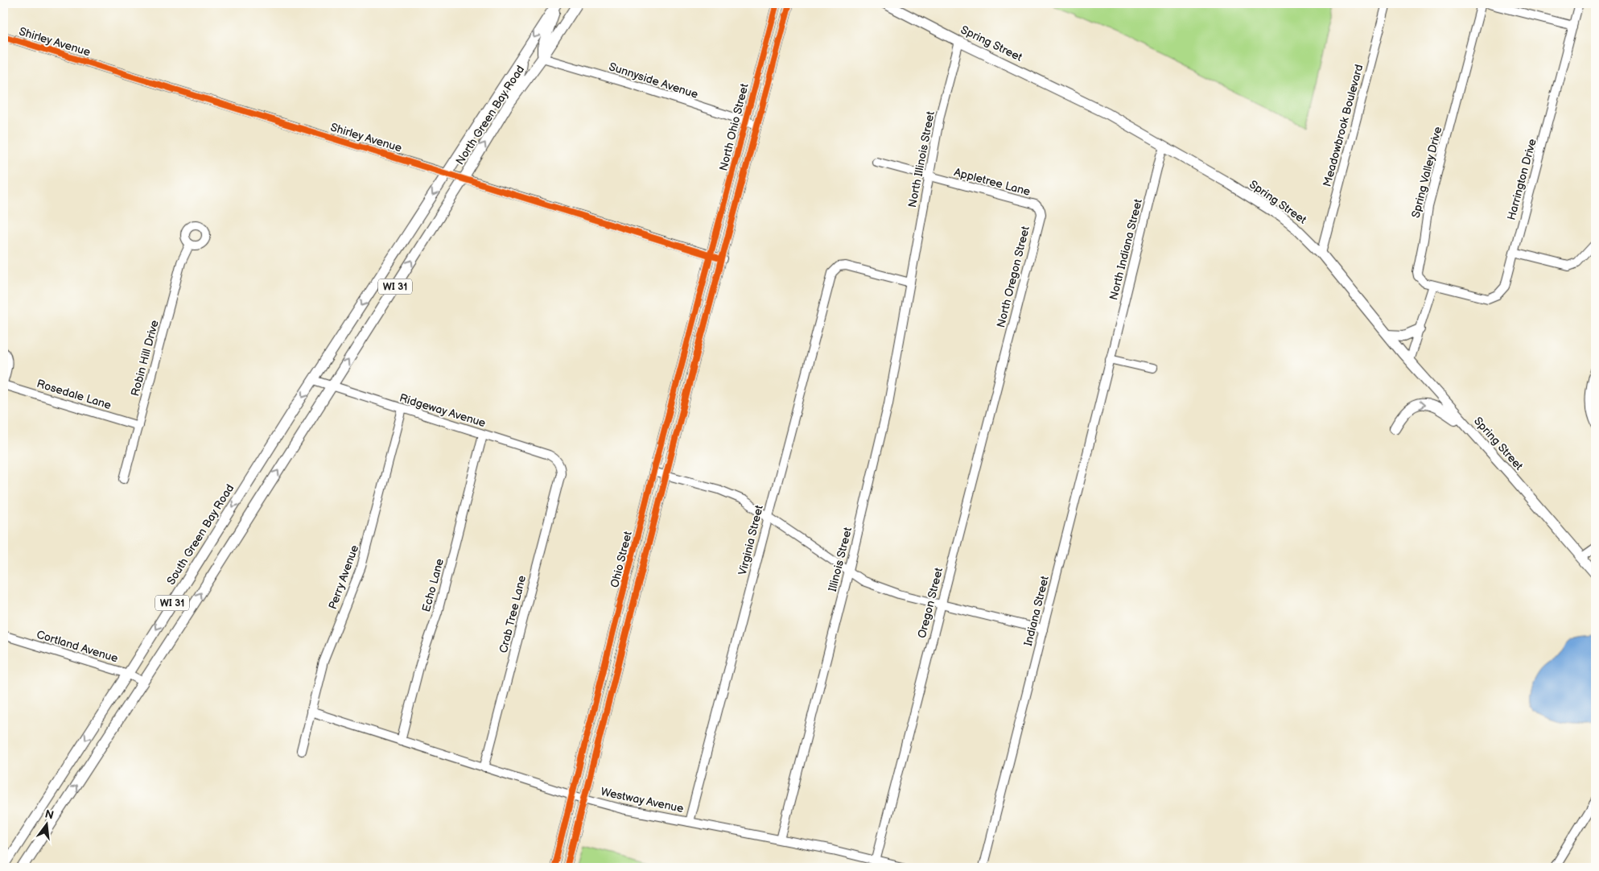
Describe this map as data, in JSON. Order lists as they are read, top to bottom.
{
  "streets": {
    "main road": [
      "Spring Street",
      "North Green Bay Road",
      "WI 31",
      "South Green Bay Road"
    ],
    "street": [
      "Shirley Avenue",
      "Sunnyside Avenue",
      "Meadowbrook Boulevard",
      "North Ohio Street",
      "North Illinois Street",
      "Spring Valley Drive",
      "Harrington Drive",
      "Appletree Lane",
      "North Indiana Street",
      "North Oregon Street",
      "Robin Hill Drive",
      "Rosedale Lane",
      "Ridgeway Avenue",
      "Virginia Street",
      "Ohio Street",
      "Illinois Street",
      "Perry Avenue",
      "Echo Lane",
      "Oregon Street",
      "Indiana Street",
      "Crab Tree Lane",
      "Cortland Avenue",
      "Westway Avenue"
    ]
  },
  "crossings": [
    ["Shirley Avenue", "North Green Bay Road"],
    ["Shirley Avenue", "North Ohio Street"],
    ["Shirley Avenue", "Ohio Street"],
    ["Spring Street", "Meadowbrook Boulevard"],
    ["Spring Street", "North Illinois Street"],
    ["Spring Street", "North Indiana Street"],
    ["Sunnyside Avenue", "North Green Bay Road"],
    ["Sunnyside Avenue", "North Ohio Street"],
    ["North Green Bay Road", "WI 31"],
    ["North Green Bay Road", "Ridgeway Avenue"],
    ["North Green Bay Road", "South Green Bay Road"],
    ["North Ohio Street", "Ohio Street"],
    ["North Illinois Street", "Appletree Lane"],
    ["North Illinois Street", "Virginia Street"],
    ["North Illinois Street", "Illinois Street"],
    ["Spring Valley Drive", "Harrington Drive"],
    ["Appletree Lane", "North Oregon Street"],
    ["North Indiana Street", "Indiana Street"],
    ["North Oregon Street", "Oregon Street"],
    ["WI 31", "Ridgeway Avenue"],
    ["WI 31", "Cortland Avenue"],
    ["Robin Hill Drive", "Rosedale Lane"],
    ["Ridgeway Avenue", "South Green Bay Road"],
    ["Ridgeway Avenue", "Perry Avenue"],
    ["Ridgeway Avenue", "Echo Lane"],
    ["Ridgeway Avenue", "Crab Tree Lane"],
    ["South Green Bay Road", "Cortland Avenue"],
    ["Virginia Street", "Illinois Street"],
    ["Virginia Street", "Westway Avenue"],
    ["Ohio Street", "Westway Avenue"],
    ["Illinois Street", "Westway Avenue"],
    ["Perry Avenue", "Westway Avenue"],
    ["Echo Lane", "Westway Avenue"],
    ["Oregon Street", "Westway Avenue"],
    ["Crab Tree Lane", "Westway Avenue"]
  ],
  "north": "top"
}
